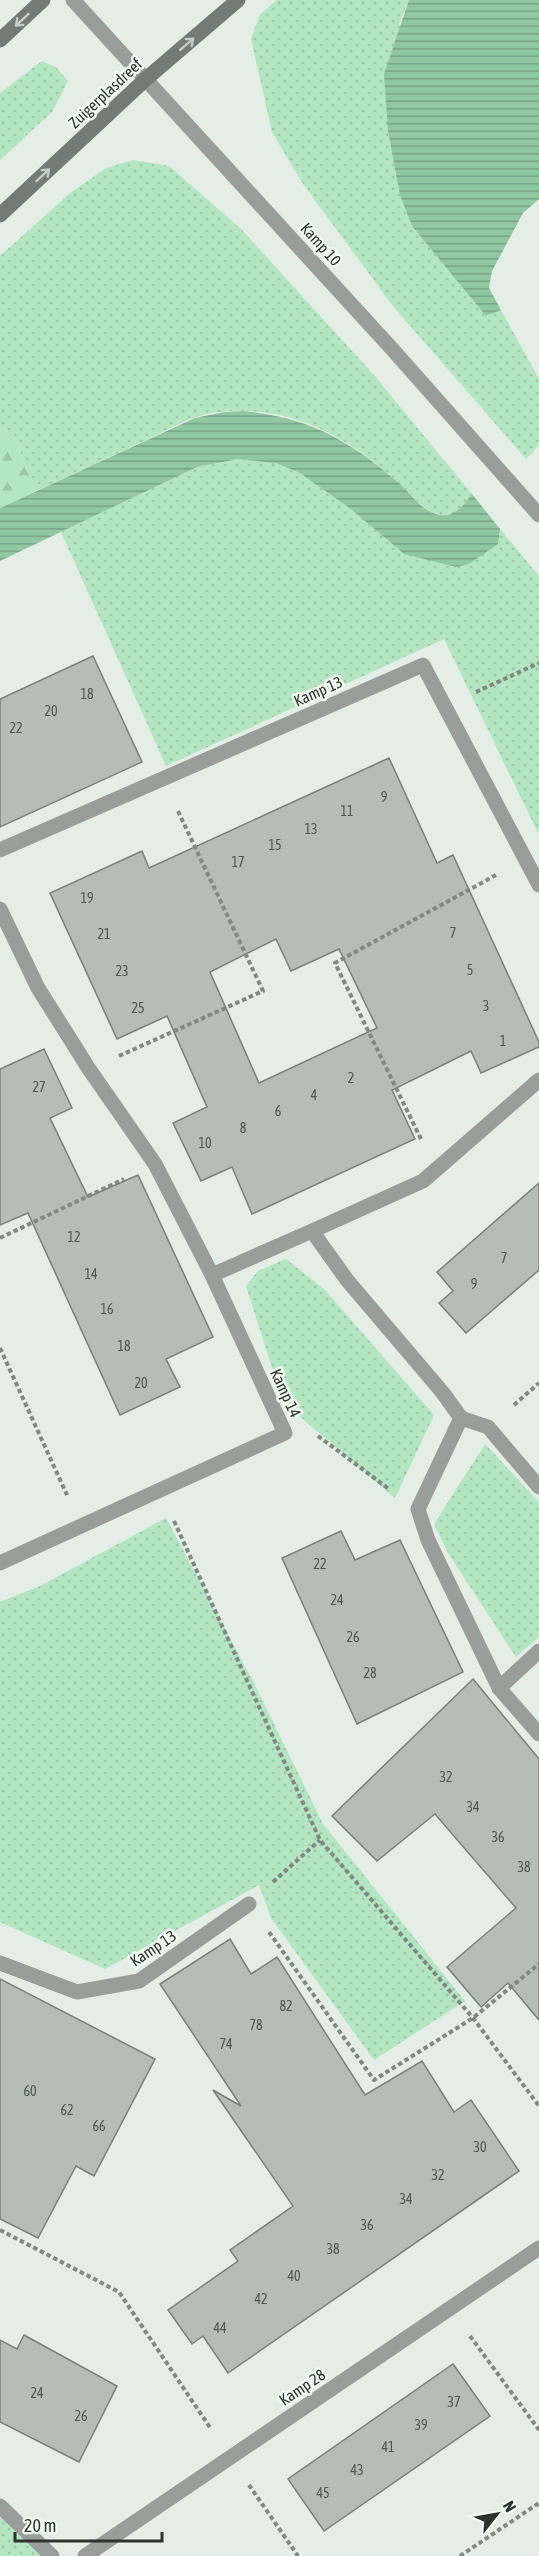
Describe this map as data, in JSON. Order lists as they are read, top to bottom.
{
  "streets": {
    "main road": ["Zuigerplasdreef"],
    "street": [
      "Kamp 10",
      "Kamp 13",
      "Kamp 14",
      "Kamp 28"
    ]
  },
  "crossings": [
    ["Zuigerplasdreef", "Kamp 10"]
  ],
  "one_way": ["Zuigerplasdreef"],
  "house_numbers": [
    "18",
    "20",
    "22",
    "9",
    "11",
    "13",
    "15",
    "17",
    "19",
    "7",
    "21",
    "5",
    "23",
    "3",
    "25",
    "1",
    "2",
    "27",
    "4",
    "6",
    "8",
    "10",
    "12",
    "7",
    "14",
    "9",
    "16",
    "18",
    "20",
    "22",
    "24",
    "26",
    "28",
    "32",
    "34",
    "36",
    "38",
    "82",
    "78",
    "74",
    "60",
    "62",
    "66",
    "30",
    "32",
    "34",
    "36",
    "38",
    "40",
    "42",
    "44",
    "24",
    "37",
    "26",
    "39",
    "41",
    "43",
    "45"
  ],
  "scale_bar": "20 m",
  "north": "top right"
}
